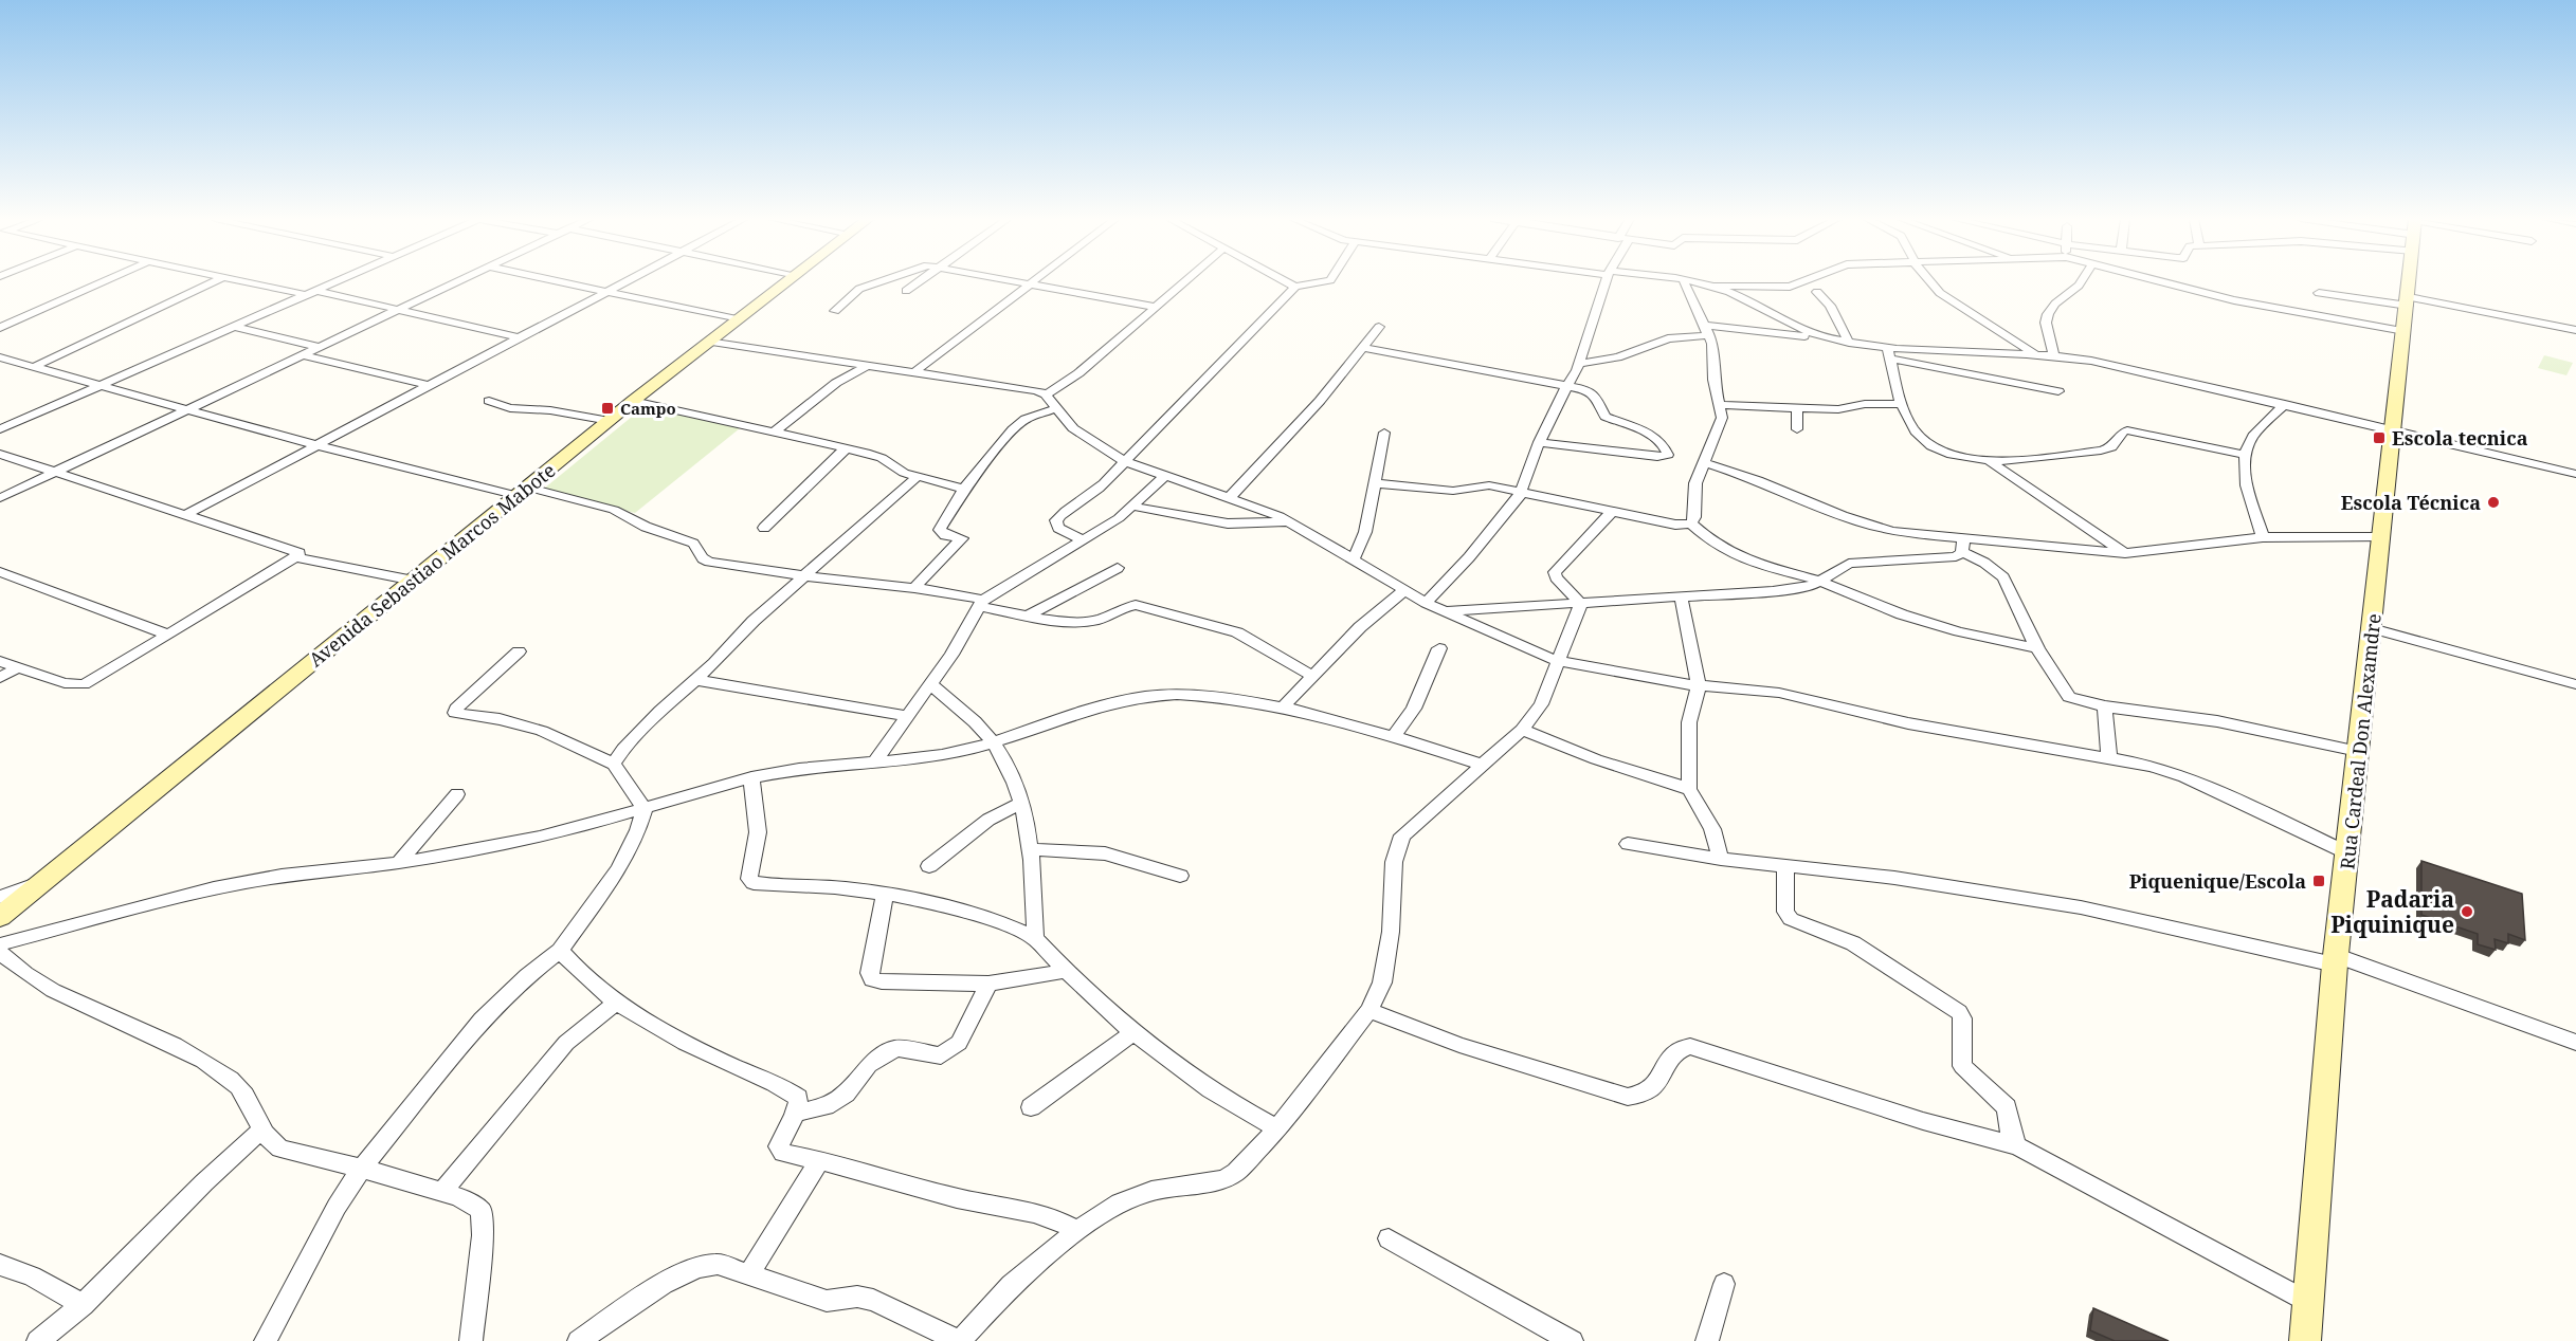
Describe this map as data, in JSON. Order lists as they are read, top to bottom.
{
  "streets": {
    "main road": ["Avenida Sebastiao Marcos Mabote", "Rua Cardeal Don Alexamdre"]
  },
  "places": {
    "transit": ["Campo", "Escola tecnica", "Piquenique/Escola"],
    "other": ["Escola Técnica", "Padaria Piquinique"]
  }
}
